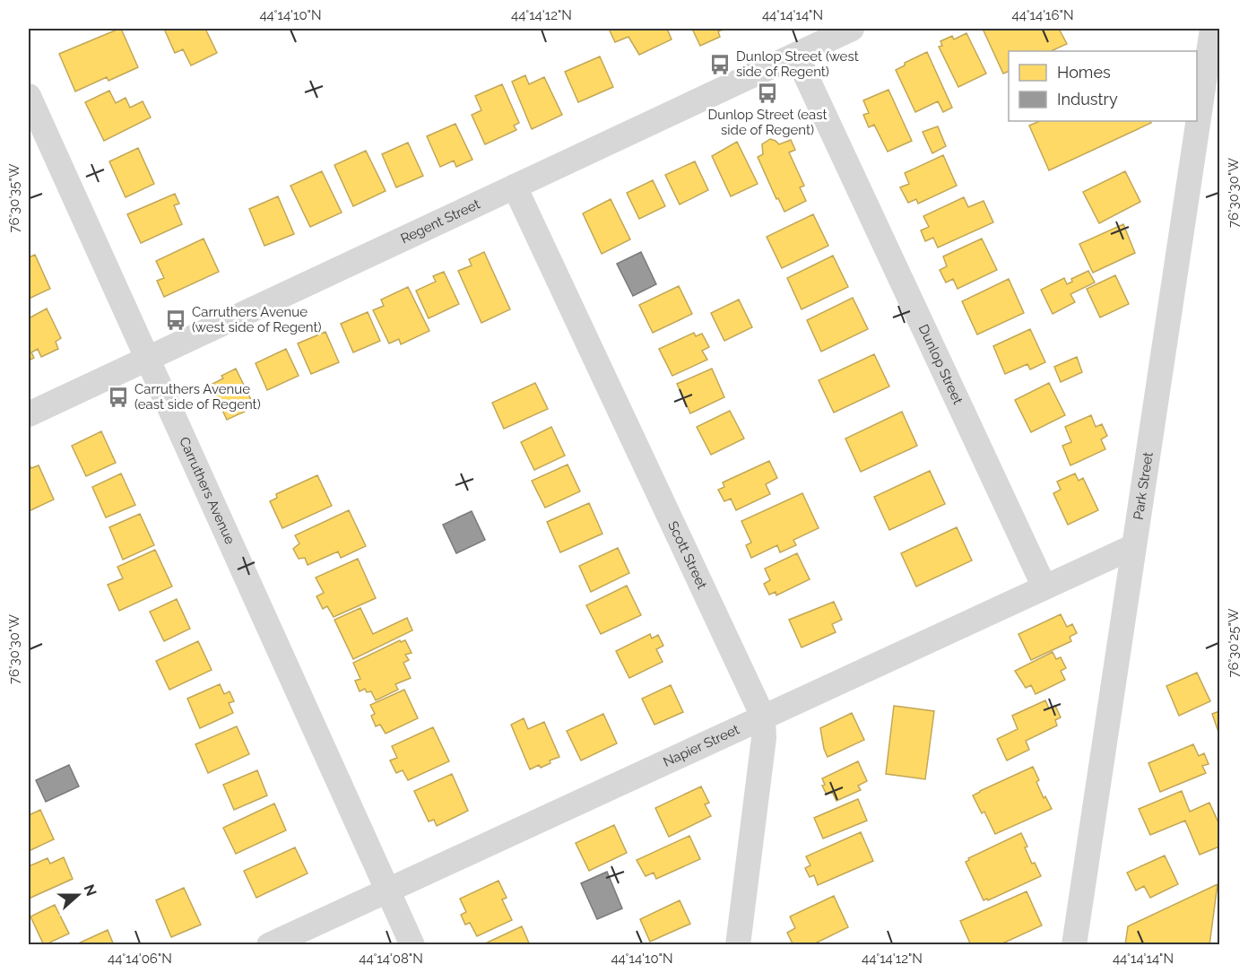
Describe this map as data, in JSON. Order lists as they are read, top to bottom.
{
  "streets": {
    "street": [
      "Regent Street",
      "Dunlop Street",
      "Park Street",
      "Carruthers Avenue",
      "Scott Street",
      "Napier Street"
    ]
  },
  "crossings": [
    ["Regent Street", "Dunlop Street"],
    ["Regent Street", "Carruthers Avenue"],
    ["Regent Street", "Scott Street"],
    ["Dunlop Street", "Napier Street"],
    ["Park Street", "Napier Street"],
    ["Carruthers Avenue", "Napier Street"],
    ["Scott Street", "Napier Street"]
  ],
  "places": {
    "bus stop": [
      "Dunlop Street (west side of Regent)",
      "Dunlop Street (east side of Regent)",
      "Carruthers Avenue (west side of Regent)",
      "Carruthers Avenue (east side of Regent)"
    ]
  },
  "legend": ["Homes", "Industry"],
  "north": "right",
  "coordinates": [
    "44°14'10\"N",
    "44°14'12\"N",
    "44°14'14\"N",
    "44°14'16\"N",
    "76°30'30\"W",
    "76°30'35\"W",
    "76°30'25\"W",
    "44°14'06\"N",
    "44°14'08\"N"
  ]
}
